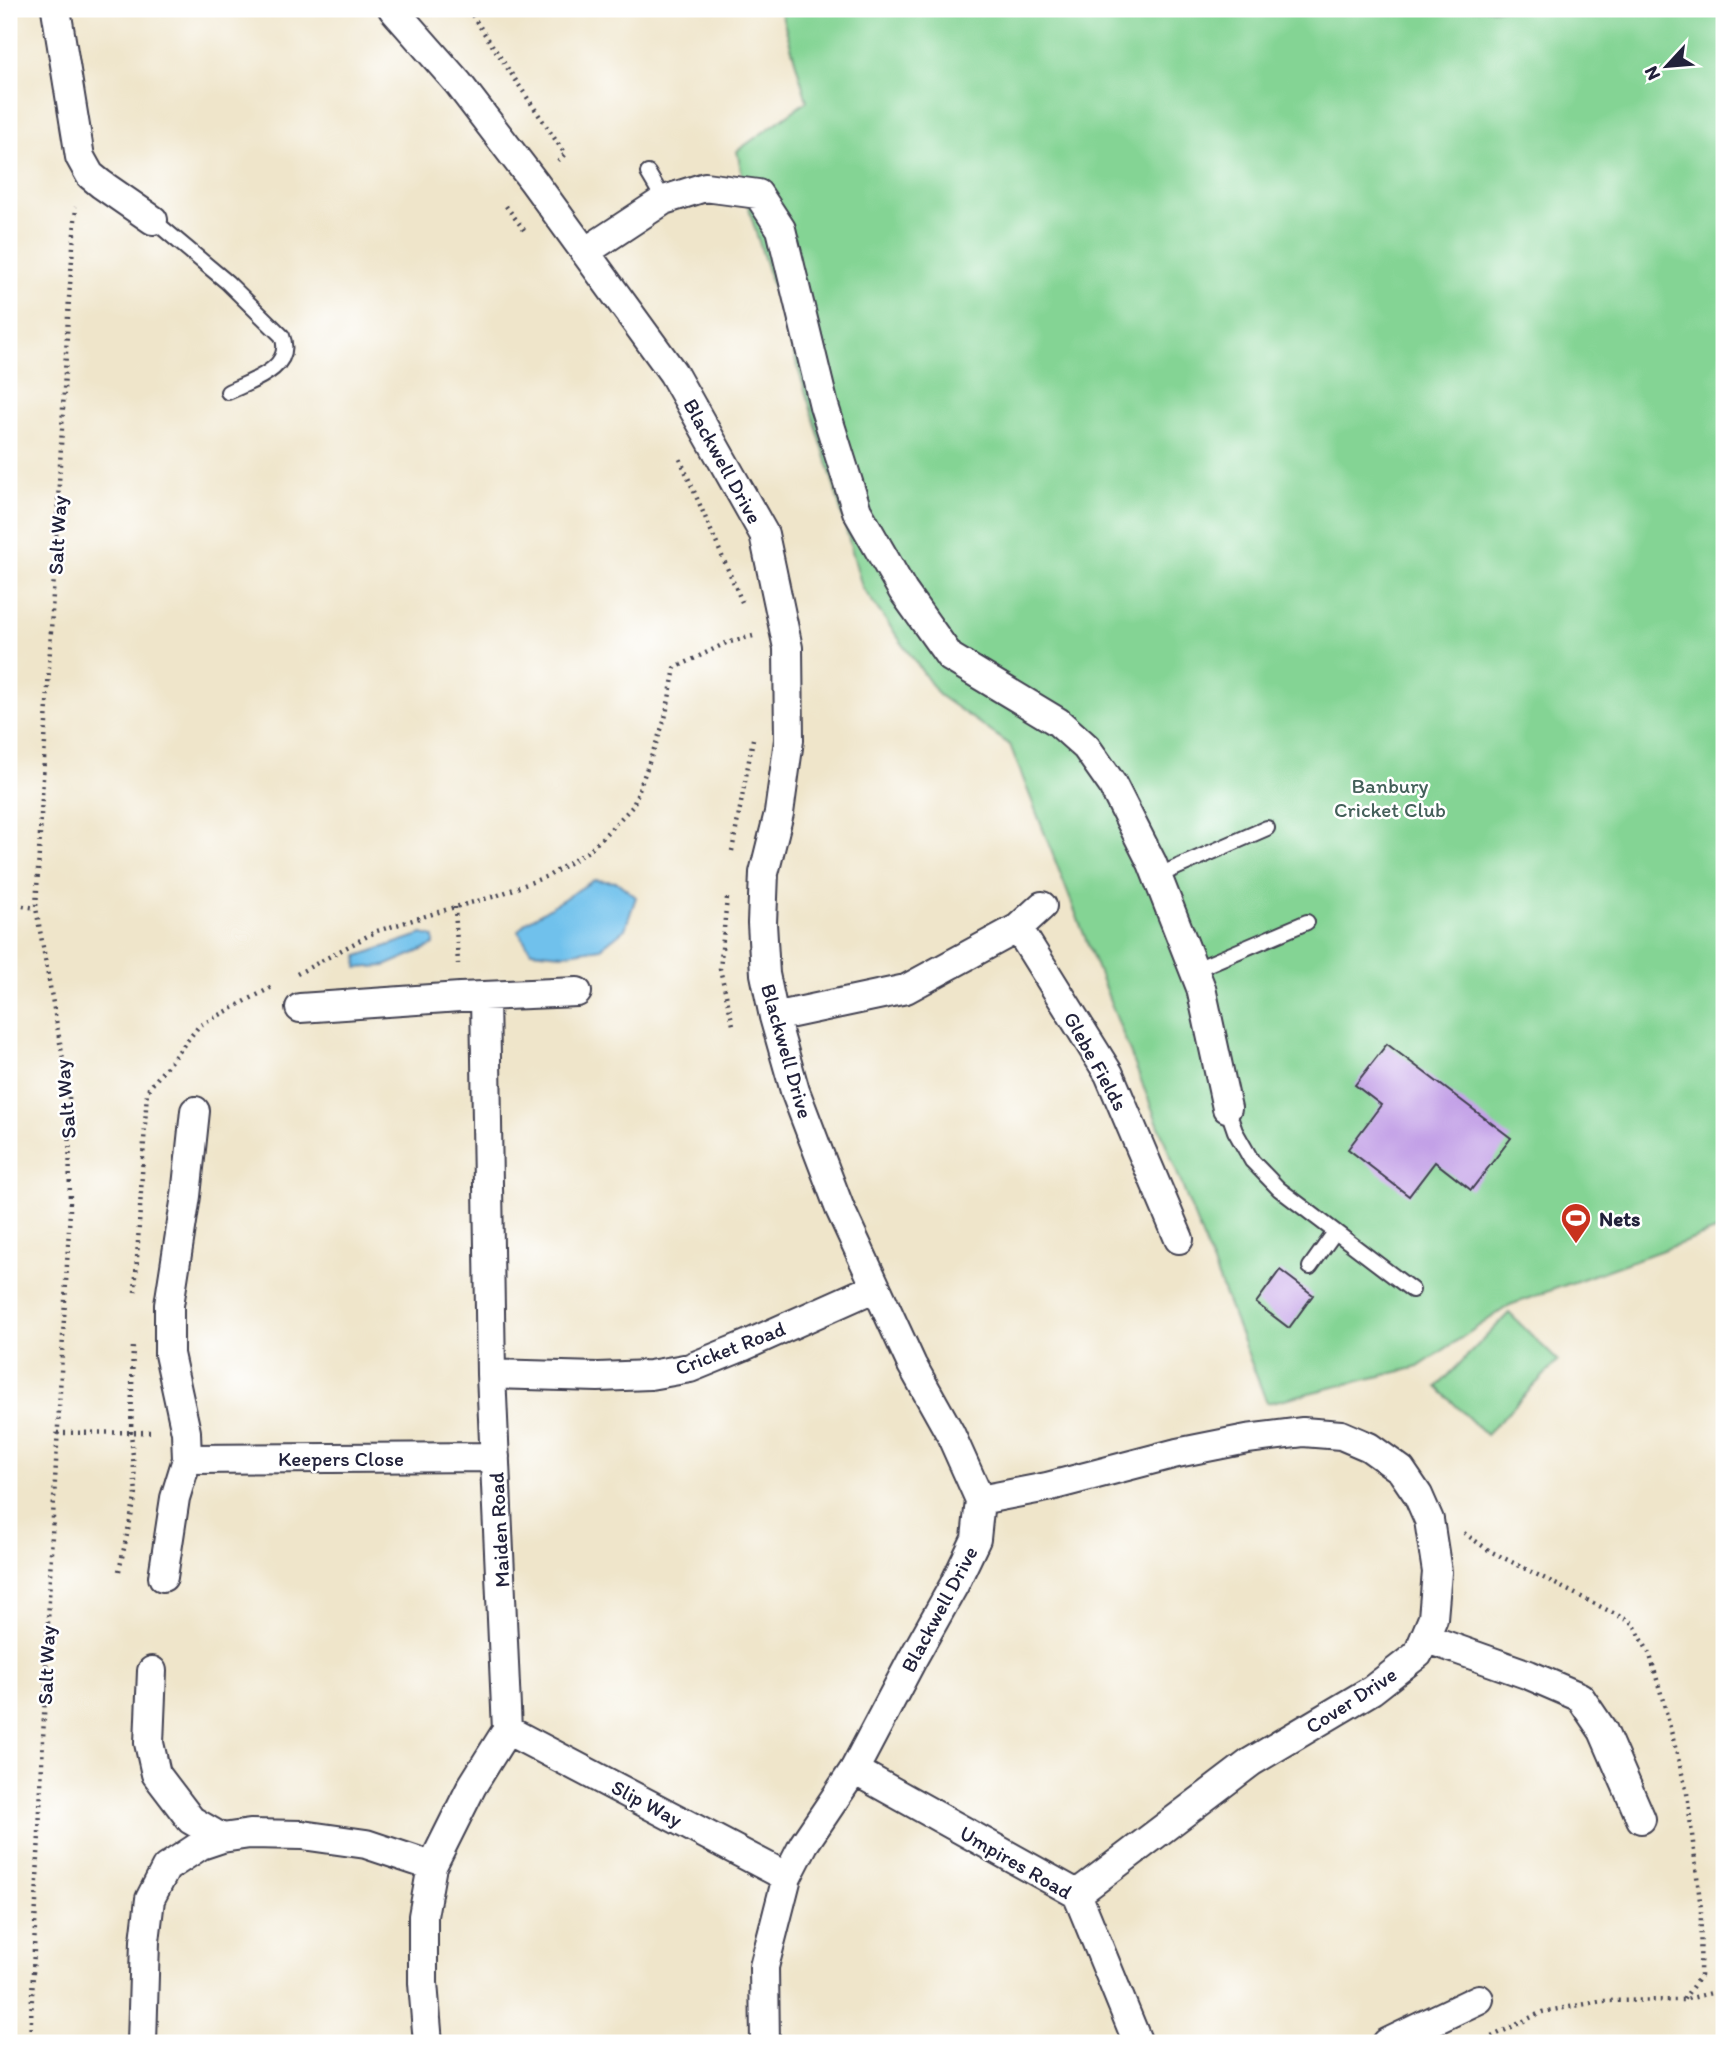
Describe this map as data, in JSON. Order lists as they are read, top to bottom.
{
  "streets": {
    "street": [
      "Blackwell Drive",
      "Glebe Fields",
      "Cricket Road",
      "Keepers Close",
      "Maiden Road",
      "Cover Drive",
      "Slip Way",
      "Umpires Road"
    ],
    "path": ["Salt Way"]
  },
  "crossings": [
    ["Blackwell Drive", "Cricket Road"],
    ["Blackwell Drive", "Cover Drive"],
    ["Blackwell Drive", "Slip Way"],
    ["Blackwell Drive", "Umpires Road"],
    ["Cricket Road", "Maiden Road"],
    ["Keepers Close", "Maiden Road"],
    ["Maiden Road", "Slip Way"],
    ["Cover Drive", "Umpires Road"]
  ],
  "parks": ["Banbury Cricket Club"],
  "places": {
    "sports": ["Nets"]
  },
  "north": "bottom left"
}
